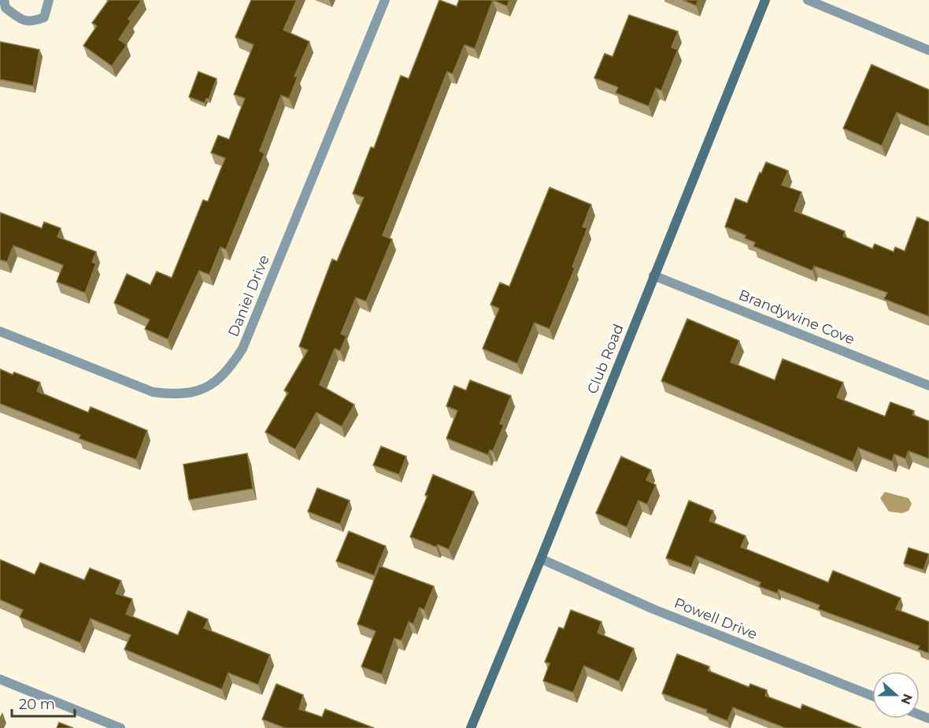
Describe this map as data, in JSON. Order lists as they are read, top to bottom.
{
  "streets": {
    "street": [
      "Daniel Drive",
      "Brandywine Cove",
      "Club Road",
      "Powell Drive"
    ]
  },
  "crossings": [
    ["Brandywine Cove", "Club Road"],
    ["Club Road", "Powell Drive"]
  ],
  "scale_bar": "20 m",
  "north": "right"
}
